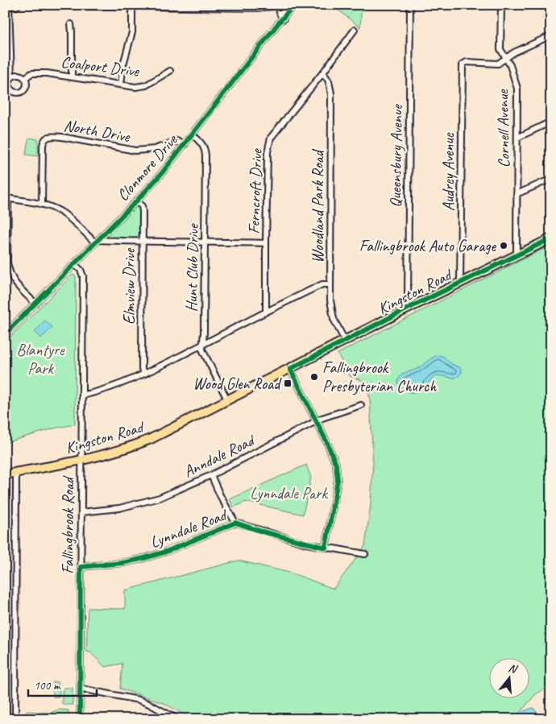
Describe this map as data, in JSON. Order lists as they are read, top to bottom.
{
  "streets": {
    "main road": ["Kingston Road"],
    "street": [
      "Coalport Drive",
      "Cornell Avenue",
      "North Drive",
      "Queensbury Avenue",
      "Clonmore Drive",
      "Audrey Avenue",
      "Ferncroft Drive",
      "Woodland Park Road",
      "Hunt Club Drive",
      "Elmview Drive",
      "Anndale Road",
      "Fallingbrook Road",
      "Lynndale Road"
    ]
  },
  "crossings": [
    ["Cornell Avenue", "Audrey Avenue"],
    ["Cornell Avenue", "Kingston Road"],
    ["North Drive", "Clonmore Drive"],
    ["Queensbury Avenue", "Kingston Road"],
    ["Clonmore Drive", "Hunt Club Drive"],
    ["Clonmore Drive", "Elmview Drive"],
    ["Clonmore Drive", "Fallingbrook Road"],
    ["Audrey Avenue", "Kingston Road"],
    ["Ferncroft Drive", "Woodland Park Road"],
    ["Woodland Park Road", "Kingston Road"],
    ["Hunt Club Drive", "Kingston Road"],
    ["Kingston Road", "Fallingbrook Road"],
    ["Anndale Road", "Fallingbrook Road"],
    ["Fallingbrook Road", "Lynndale Road"]
  ],
  "parks": ["Blantyre Park", "Lynndale Park"],
  "places": {
    "other": ["Fallingbrook Auto Garage", "Fallingbrook Presbyterian Church"],
    "transit": ["Wood Glen Road"]
  },
  "scale_bar": "100 m",
  "north": "top"
}
